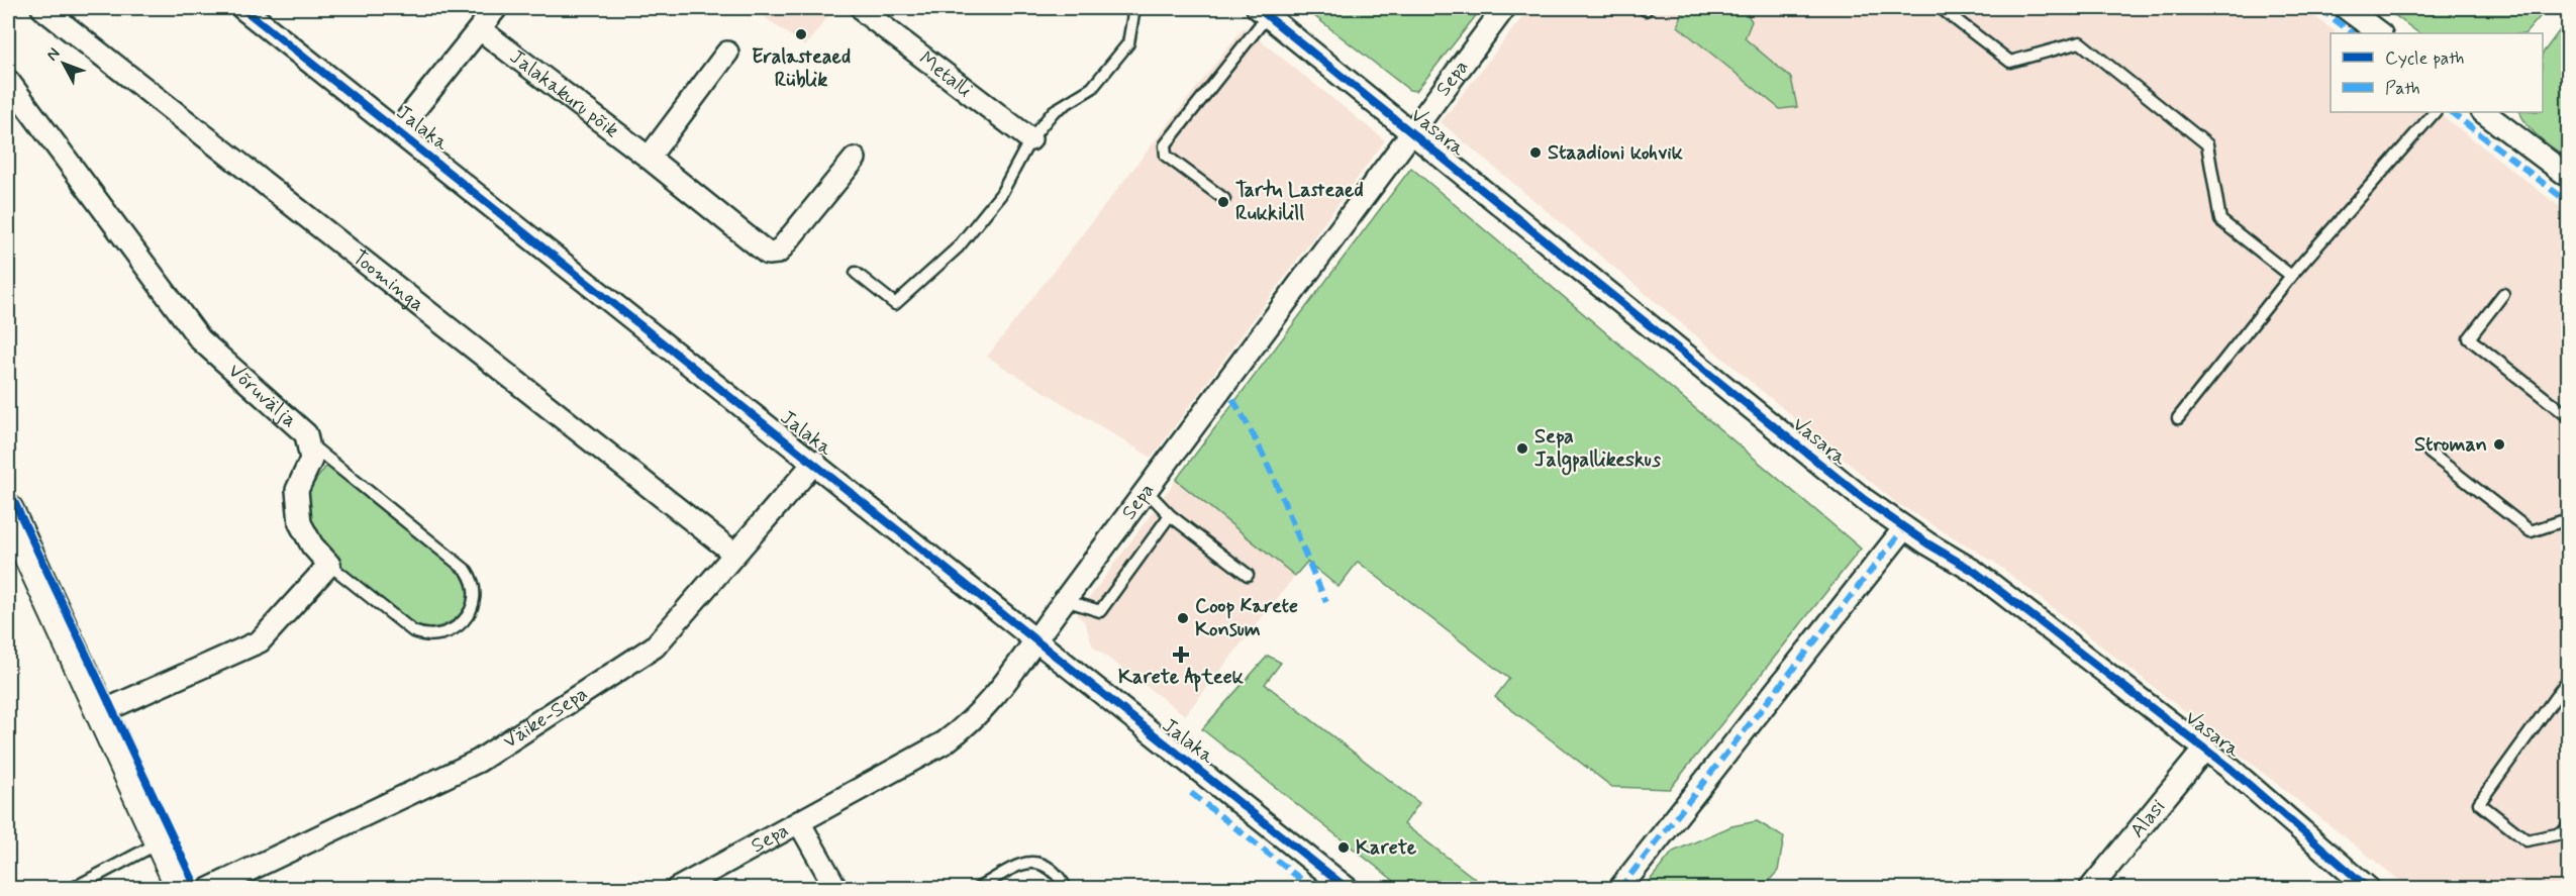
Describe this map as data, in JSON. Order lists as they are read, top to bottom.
{
  "streets": {
    "street": [
      "Metalli",
      "Sepa",
      "Jalakakuru põik",
      "Jalaka",
      "Vasara",
      "Toominga",
      "Võruvälja",
      "Väike-Sepa",
      "Alasi"
    ]
  },
  "crossings": [
    ["Sepa", "Jalaka"],
    ["Sepa", "Vasara"],
    ["Jalaka", "Väike-Sepa"],
    ["Vasara", "Alasi"],
    ["Toominga", "Väike-Sepa"]
  ],
  "places": {
    "other": [
      "Eralasteaed Rüblik",
      "Staadioni kohvik",
      "Tartu Lasteaed Rukkilill",
      "Stroman",
      "Sepa Jalgpallikeskus",
      "Coop Karete Konsum",
      "Karete"
    ],
    "health": ["Karete Apteek"]
  },
  "legend": ["Cycle path", "Path"],
  "north": "top left"
}
